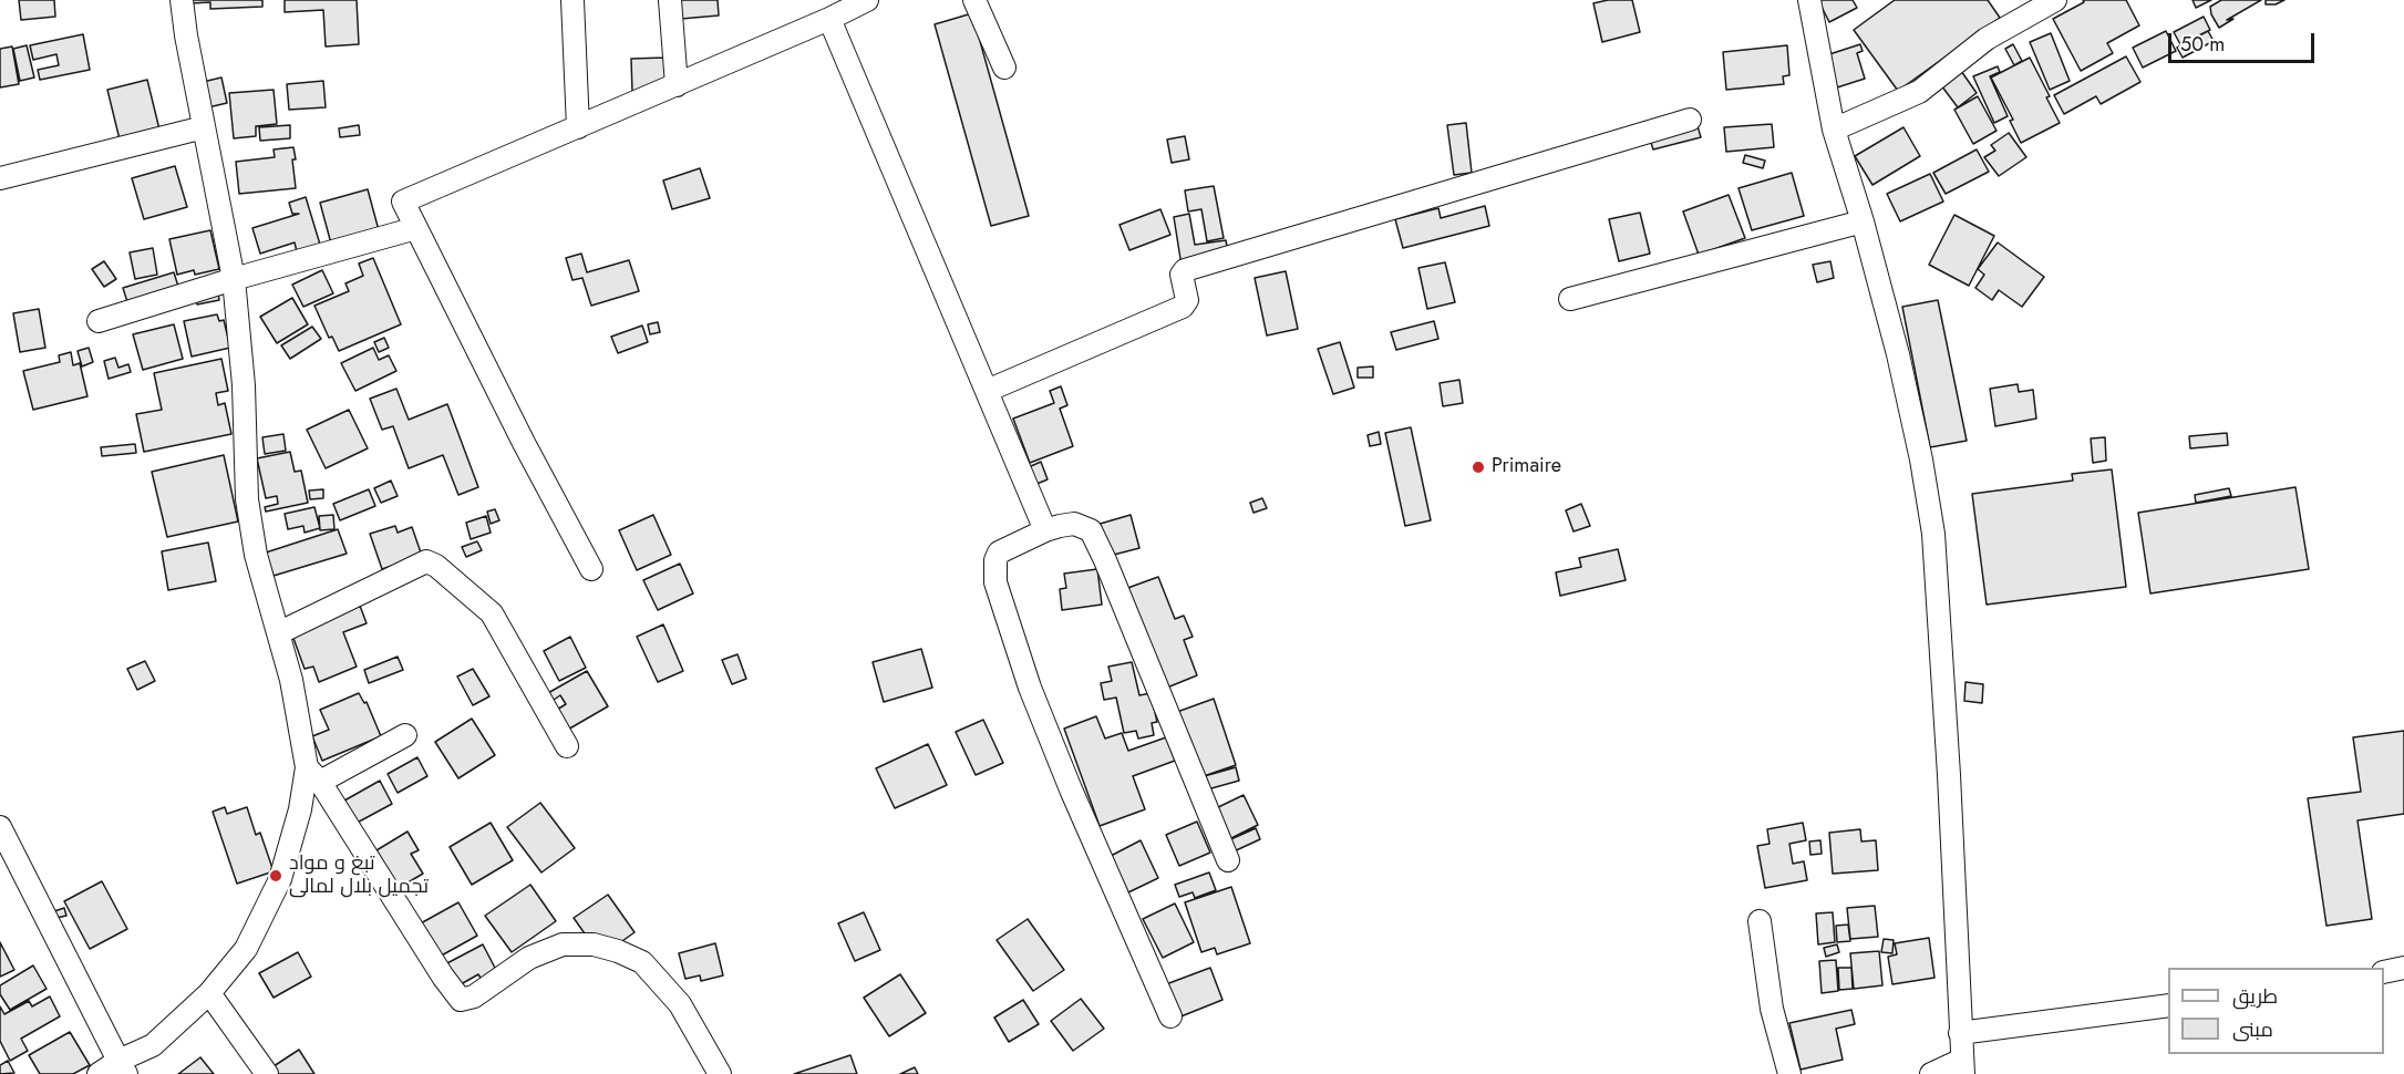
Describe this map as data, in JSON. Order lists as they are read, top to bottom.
{
  "places": ["Primaire", "تبغ و مواد تجميل بلال لمالى"],
  "legend": ["طريق", "مبنى"],
  "scale_bar": "50 m"
}
